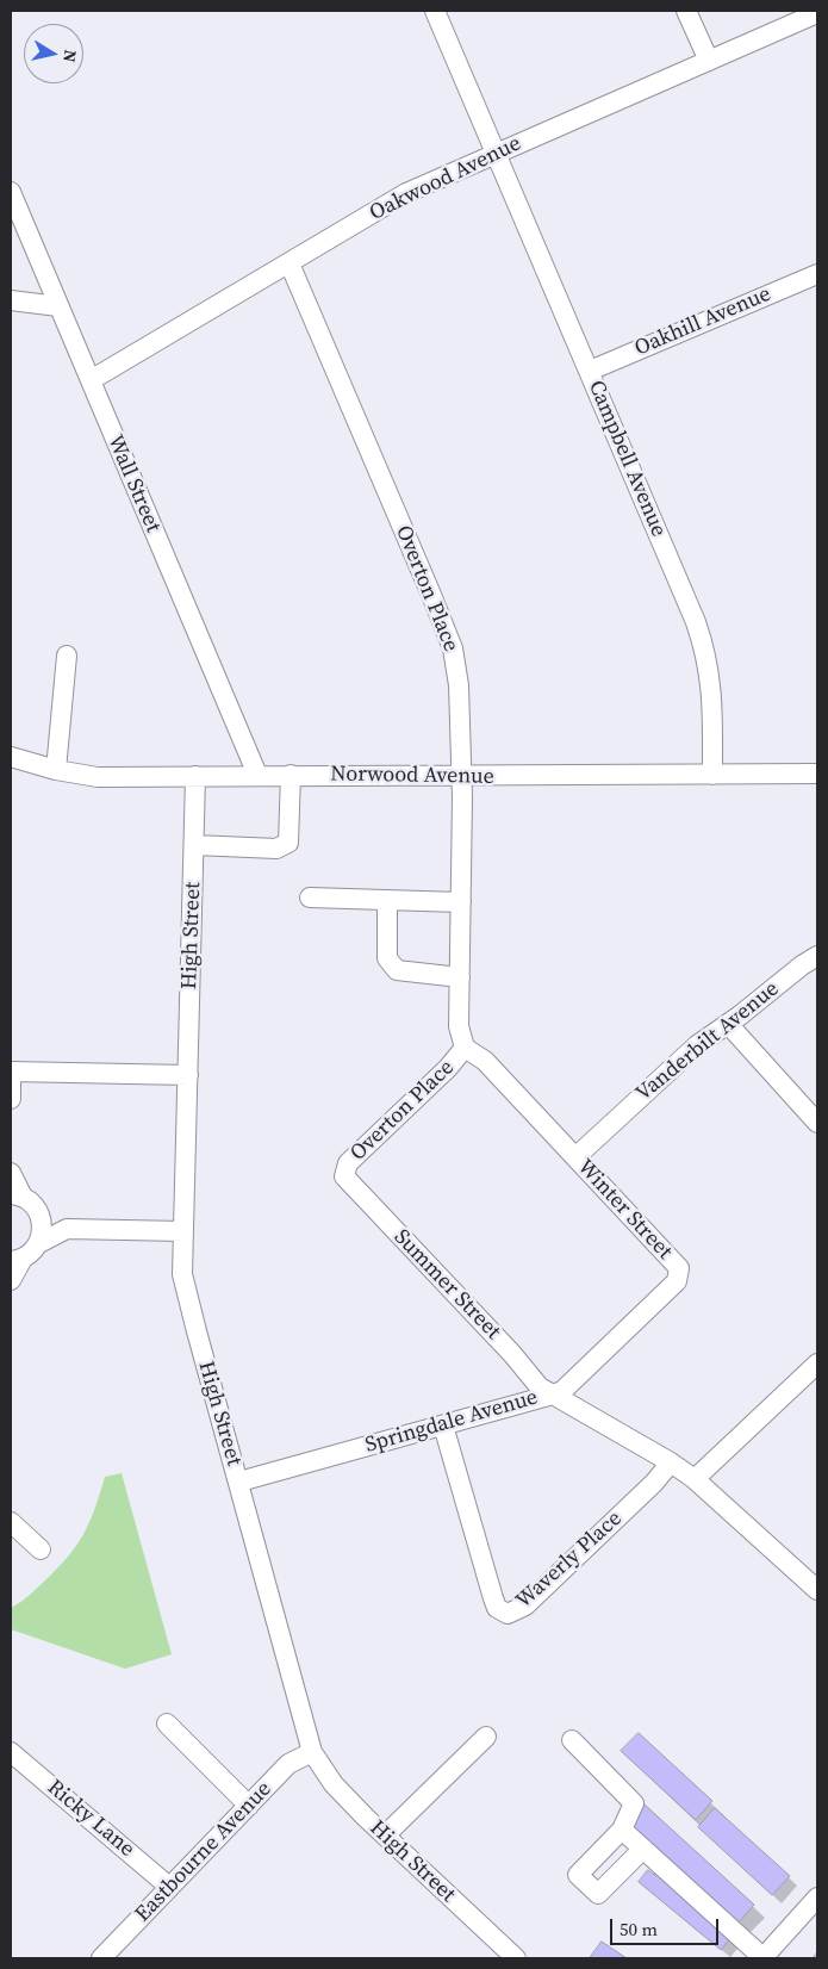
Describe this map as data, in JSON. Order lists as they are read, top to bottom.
{
  "streets": {
    "street": [
      "Oakwood Avenue",
      "Oakhill Avenue",
      "Campbell Avenue",
      "Wall Street",
      "Overton Place",
      "Norwood Avenue",
      "High Street",
      "Vanderbilt Avenue",
      "Winter Street",
      "Summer Street",
      "Springdale Avenue",
      "Waverly Place",
      "Ricky Lane",
      "Eastbourne Avenue"
    ]
  },
  "crossings": [
    ["Oakwood Avenue", "Campbell Avenue"],
    ["Oakwood Avenue", "Wall Street"],
    ["Oakwood Avenue", "Overton Place"],
    ["Oakhill Avenue", "Campbell Avenue"],
    ["Campbell Avenue", "Norwood Avenue"],
    ["Wall Street", "Norwood Avenue"],
    ["Overton Place", "Norwood Avenue"],
    ["Overton Place", "Winter Street"],
    ["Overton Place", "Summer Street"],
    ["Norwood Avenue", "High Street"],
    ["High Street", "Springdale Avenue"],
    ["High Street", "Eastbourne Avenue"],
    ["Vanderbilt Avenue", "Winter Street"],
    ["Winter Street", "Summer Street"],
    ["Winter Street", "Springdale Avenue"],
    ["Summer Street", "Springdale Avenue"],
    ["Springdale Avenue", "Waverly Place"],
    ["Ricky Lane", "Eastbourne Avenue"]
  ],
  "scale_bar": "50 m",
  "north": "right"
}
